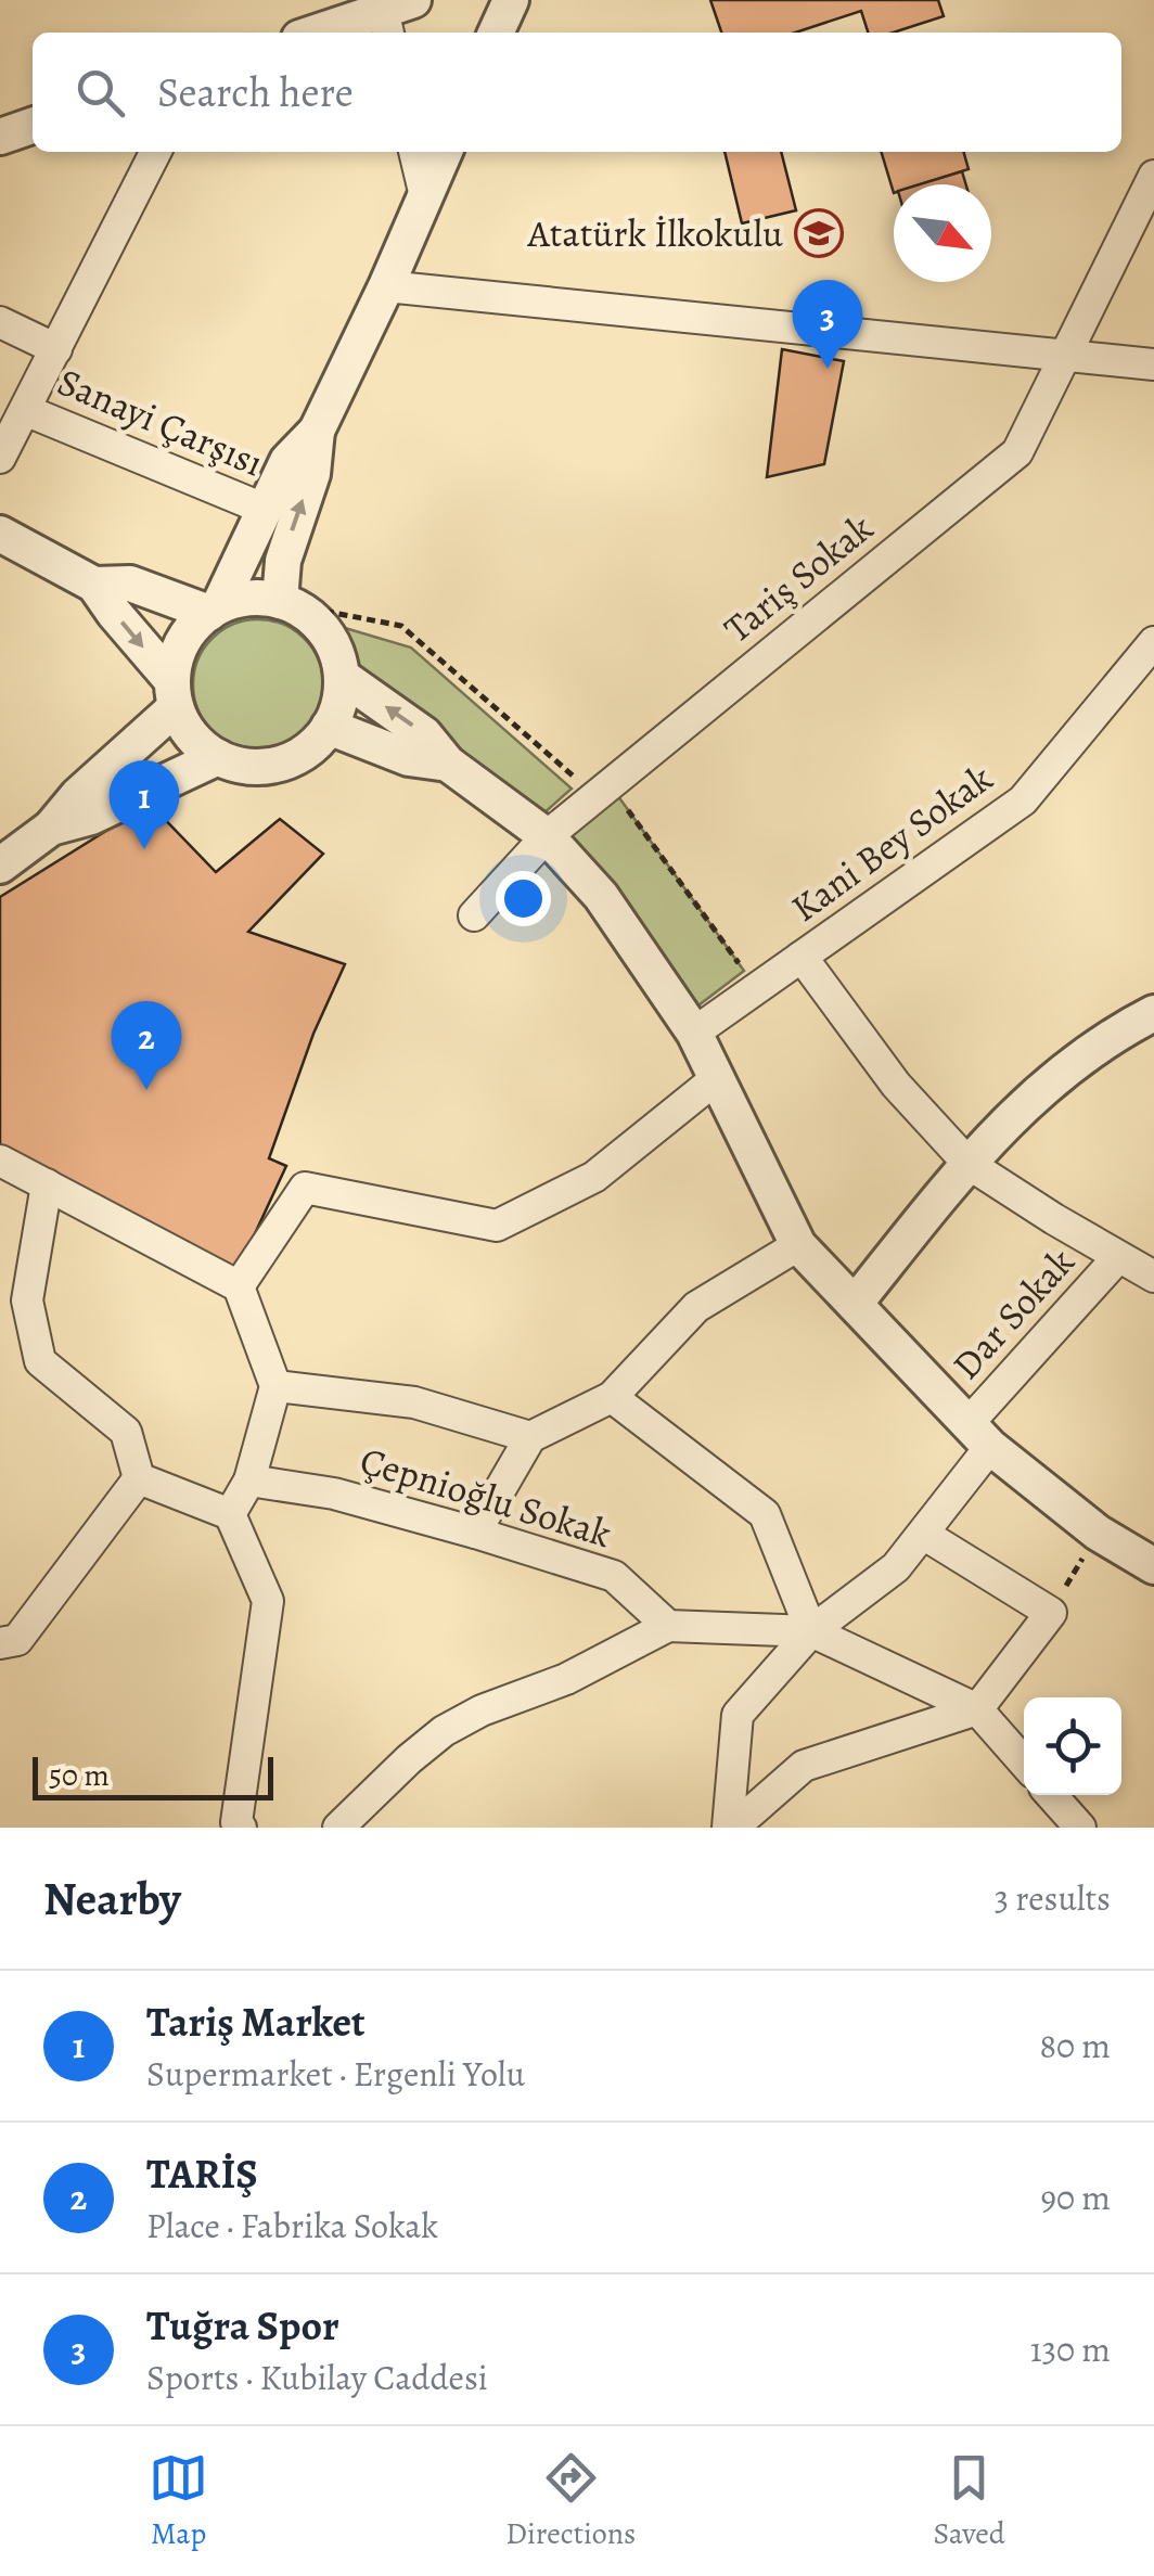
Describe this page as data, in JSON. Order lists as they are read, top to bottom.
{
  "streets": {
    "street": [
      "Sanayi Çarşısı",
      "Tariş Sokak",
      "Kani Bey Sokak",
      "Dar Sokak",
      "Çepnioğlu Sokak"
    ]
  },
  "places": {
    "school or university": ["Atatürk İlkokulu"]
  },
  "scale_bar": "50 m",
  "north": "bottom right",
  "page": {
    "search": "Search here",
    "pins": ["3", "1", "2"],
    "scale": "50 m",
    "heading": ["Nearby", "3 results"],
    "list": [
      {
        "mark": "1",
        "name": "Tariş Market",
        "note": "Supermarket · Ergenli Yolu",
        "value": "80 m"
      },
      {
        "mark": "2",
        "name": "TARİŞ",
        "note": "Place · Fabrika Sokak",
        "value": "90 m"
      },
      {
        "mark": "3",
        "name": "Tuğra Spor",
        "note": "Sports · Kubilay Caddesi",
        "value": "130 m"
      }
    ],
    "nav": ["Map", "Directions", "Saved"]
  }
}
